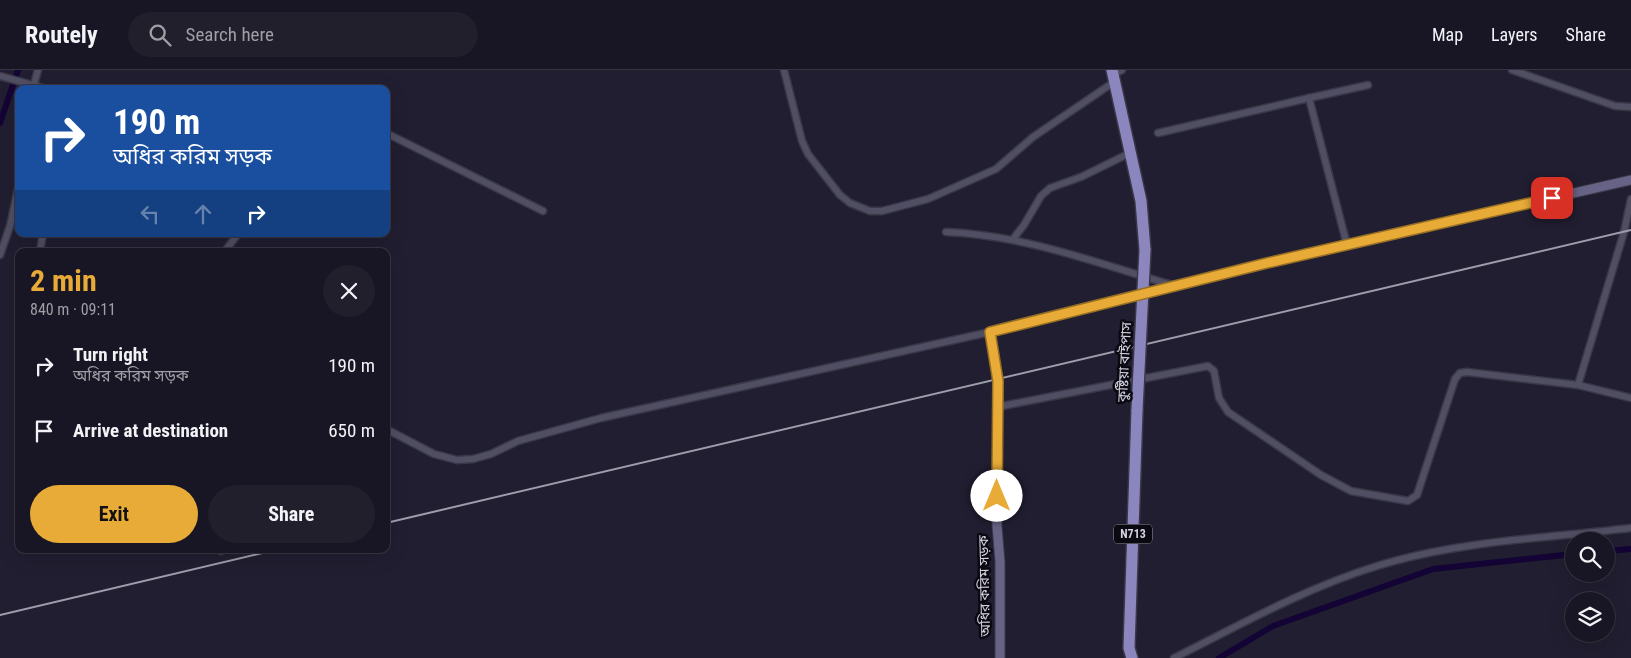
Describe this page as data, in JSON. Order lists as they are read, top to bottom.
{
  "streets": {
    "highway": ["কুষ্টিয়া বাইপাস", "N713"],
    "main road": ["অধির করিম সড়ক"]
  },
  "page": {
    "header": "Routely",
    "search": "Search here",
    "nav": ["Map", "Layers", "Share"],
    "turn": ["190 m", "অধির করিম সড়ক"],
    "heading": ["2 min", "840 m · 09:11"],
    "list": [
      {
        "name": "Turn right",
        "note": "অধির করিম সড়ক",
        "value": "190 m"
      },
      {
        "name": "Arrive at destination",
        "value": "650 m"
      }
    ],
    "buttons": ["Exit", "Share"]
  }
}
